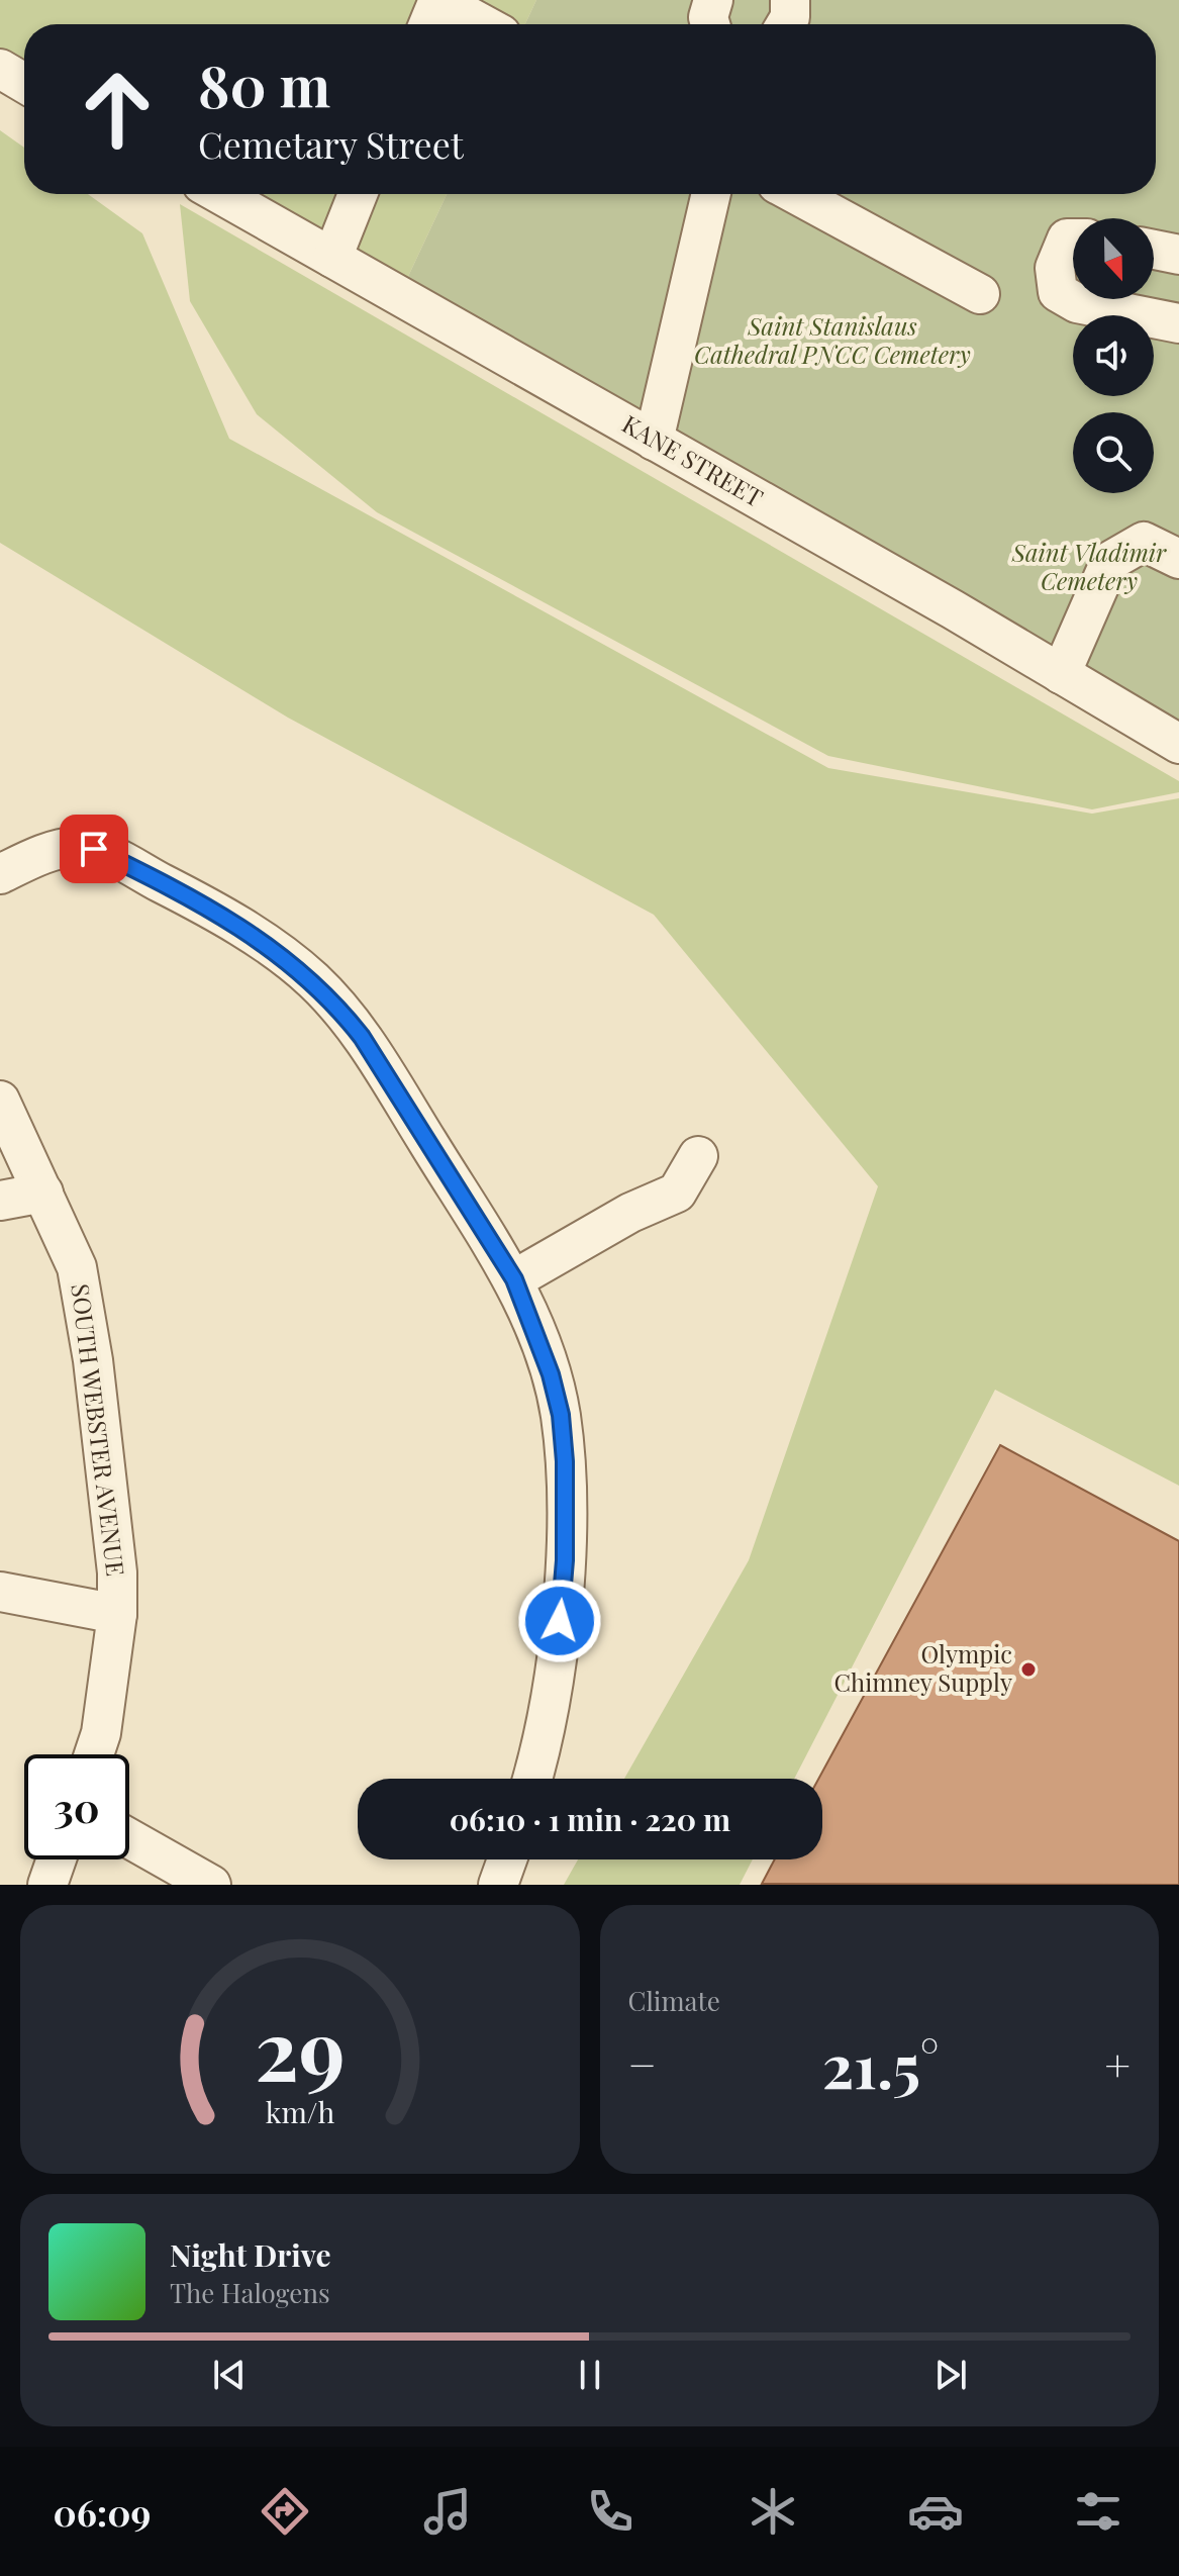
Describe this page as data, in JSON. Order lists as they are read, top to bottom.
{
  "streets": {
    "street": ["KANE STREET", "SOUTH WEBSTER AVENUE"]
  },
  "parks": ["Saint Stanislaus Cathedral PNCC Cemetery", "Saint Vladimir Cemetery"],
  "places": ["Olympic Chimney Supply"],
  "north": "bottom",
  "page": {
    "turn": ["80 m", "Cemetary Street"],
    "limit": "30",
    "trip": "06:10 · 1 min · 220 m",
    "tile": "Climate",
    "heat": ["−", "21.5°", "+"],
    "song": ["Night Drive", "The Halogens"],
    "tabs": "06:09",
    "gauge": ["29", "km/h"]
  }
}
